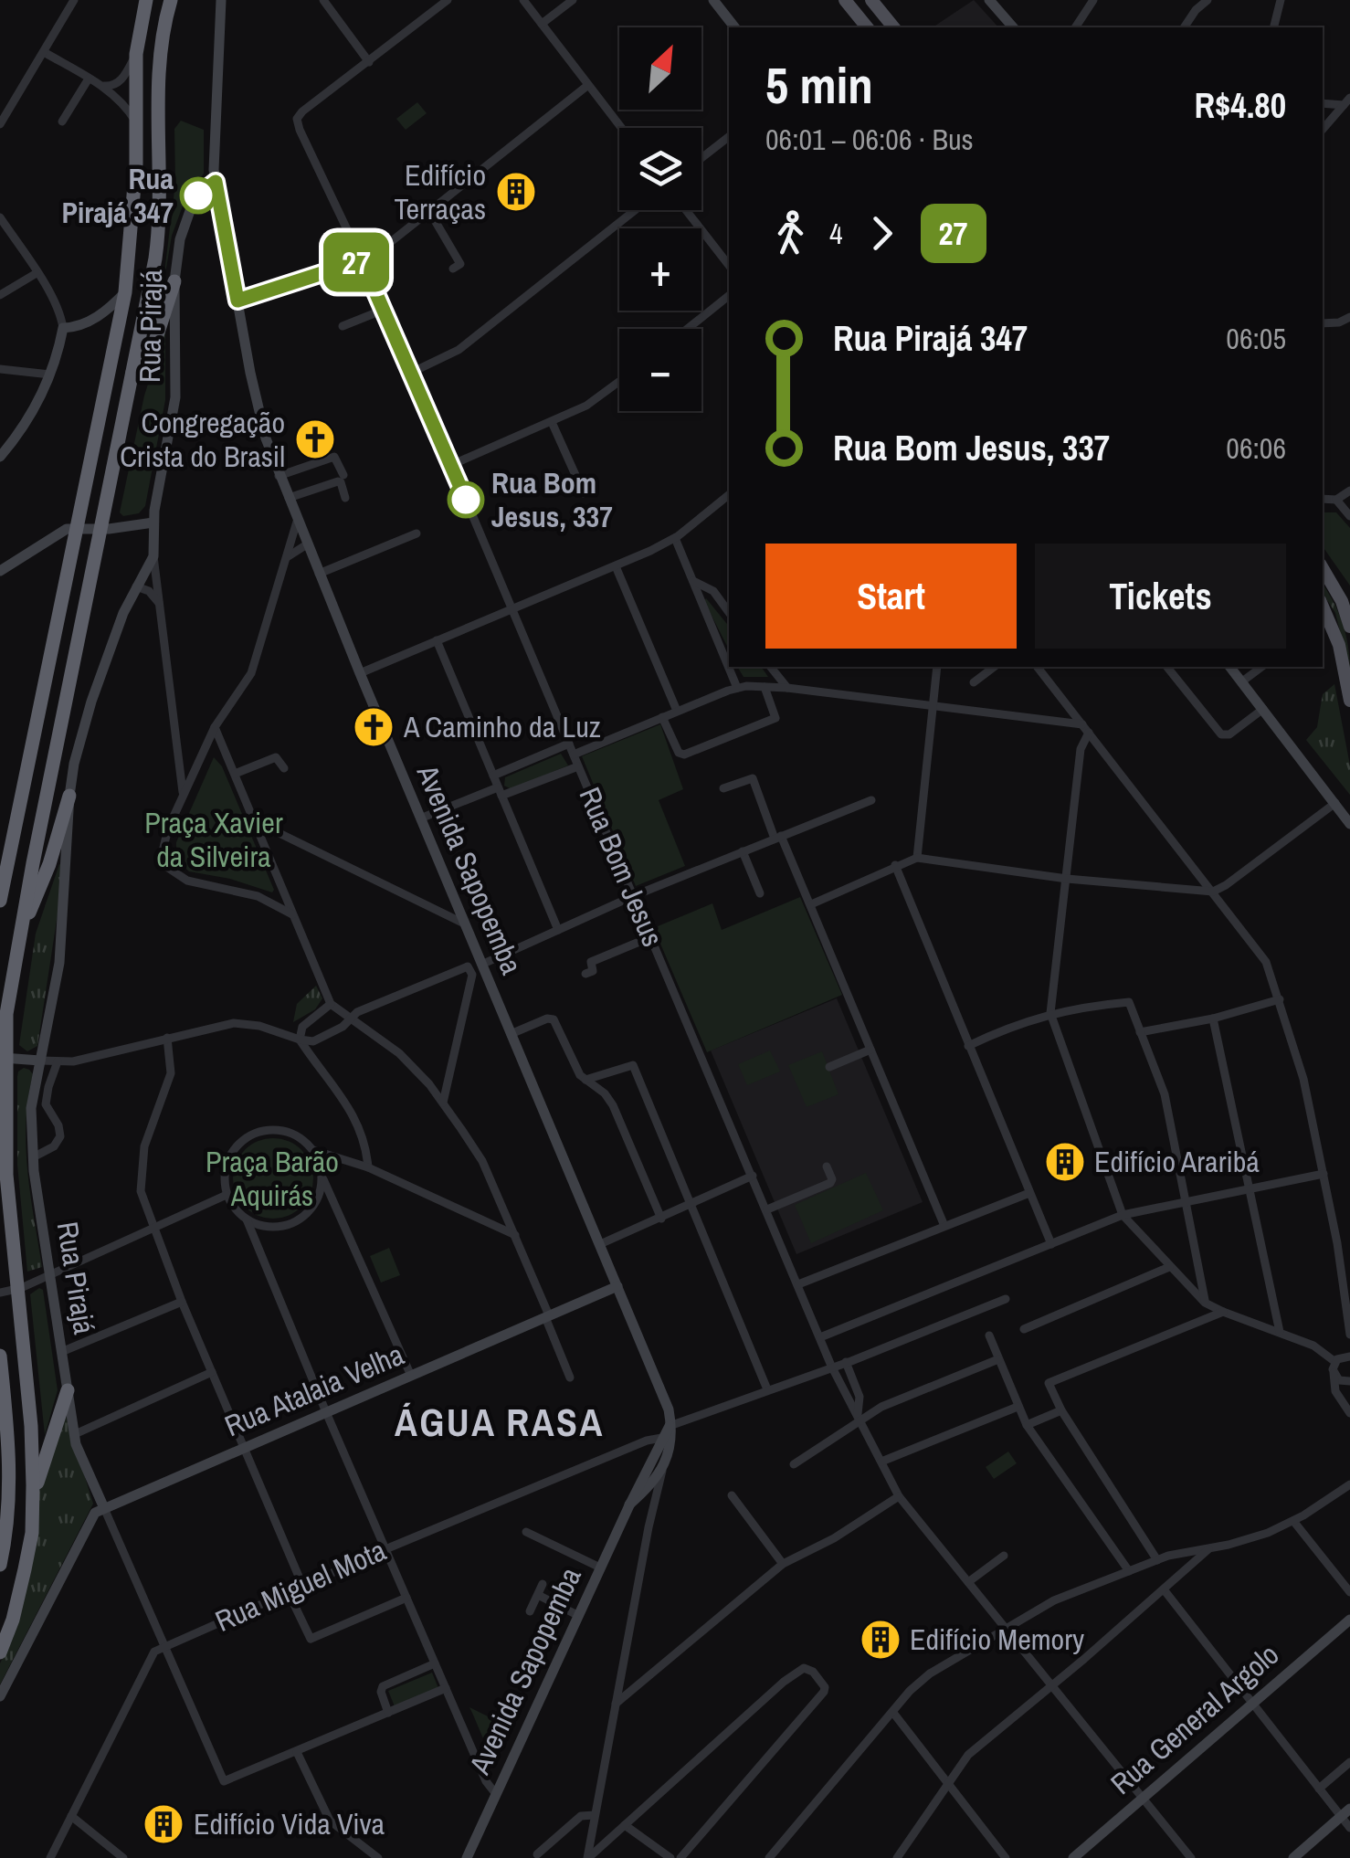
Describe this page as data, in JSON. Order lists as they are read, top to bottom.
{
  "streets": {
    "street": [
      "Rua Pirajá",
      "Rua Bom Jesus",
      "Avenida Sapopemba",
      "Rua Atalaia Velha",
      "Rua Miguel Mota",
      "Rua General Argolo"
    ]
  },
  "crossings": [
    ["Rua Pirajá", "Avenida Sapopemba"],
    ["Rua Pirajá", "Rua Atalaia Velha"],
    ["Rua Pirajá", "Rua Miguel Mota"],
    ["Rua Bom Jesus", "Rua Miguel Mota"],
    ["Rua Bom Jesus", "Rua General Argolo"],
    ["Avenida Sapopemba", "Rua Atalaia Velha"],
    ["Avenida Sapopemba", "Rua Miguel Mota"]
  ],
  "districts": ["ÁGUA RASA"],
  "parks": ["Praça Xavier da Silveira", "Praça Barão Aquirás"],
  "places": {
    "building": [
      "Edifício Terraças",
      "Edifício Araribá",
      "Edifício Memory",
      "Edifício Vida Viva"
    ],
    "other": ["Rua Pirajá 347", "Rua Bom Jesus, 337"],
    "church": ["Congregação Crista do Brasil", "A Caminho da Luz"]
  },
  "lines": ["bus line 27"],
  "north": "top right",
  "page": {
    "on_map": "27",
    "map_buttons": ["+", "−"],
    "heading": ["5 min", "06:01 – 06:06 · Bus", "R$4.80"],
    "legs": ["4", "27"],
    "list": [
      {
        "name": "Rua Pirajá 347",
        "value": "06:05"
      },
      {
        "name": "Rua Bom Jesus, 337",
        "value": "06:06"
      }
    ],
    "buttons": ["Start", "Tickets"]
  }
}
